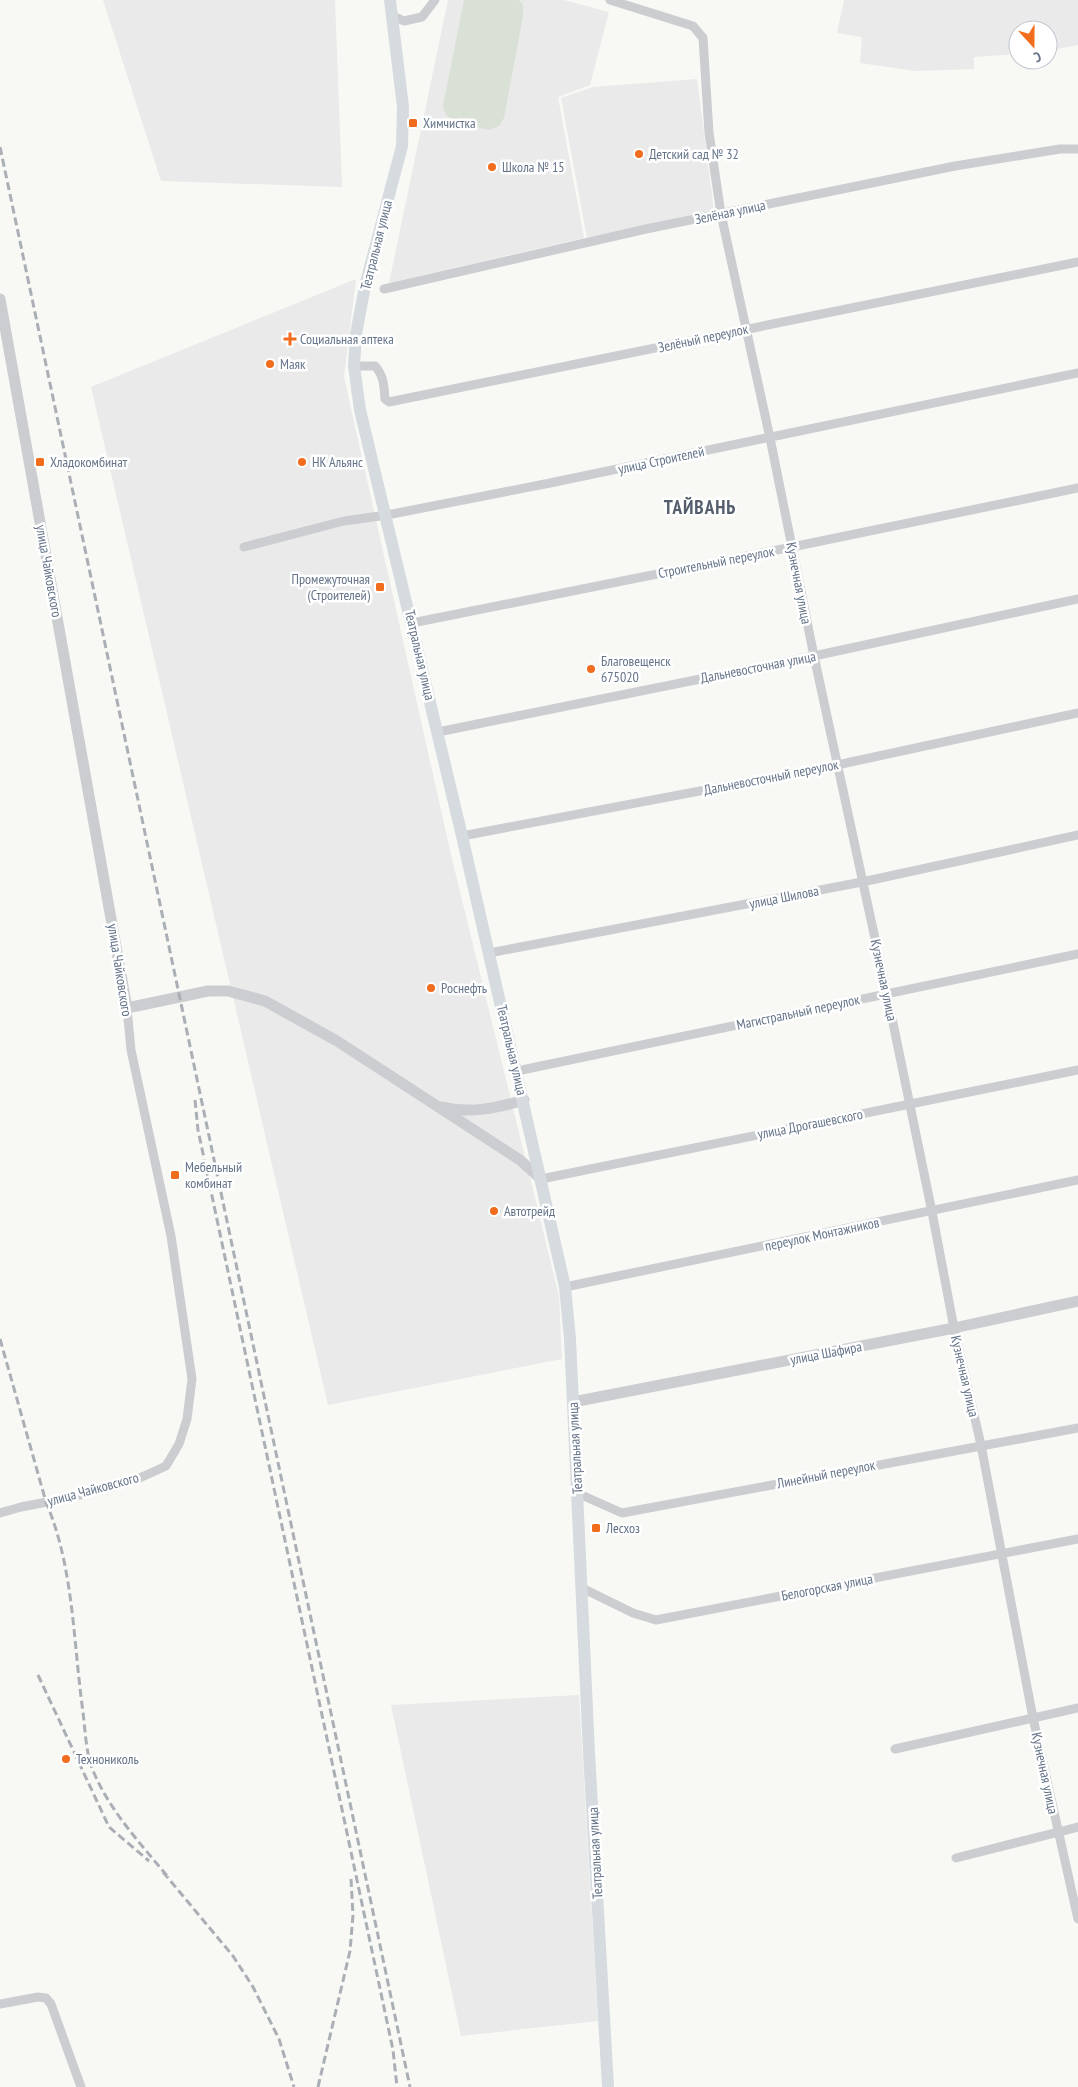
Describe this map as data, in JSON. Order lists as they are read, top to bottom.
{
  "streets": {
    "main road": ["Театральная улица"],
    "street": [
      "Зелёная улица",
      "Зелёный переулок",
      "улица Строителей",
      "Строительный переулок",
      "улица Чайковского",
      "Кузнечная улица",
      "Дальневосточная улица",
      "Дальневосточный переулок",
      "улица Шилова",
      "Магистральный переулок",
      "улица Дрогашевского",
      "переулок Монтажников",
      "улица Шафира",
      "Линейный переулок",
      "Белогорская улица"
    ]
  },
  "crossings": [
    ["Зелёная улица", "Кузнечная улица"],
    ["Театральная улица", "Зелёный переулок"],
    ["Театральная улица", "улица Строителей"],
    ["Театральная улица", "Строительный переулок"],
    ["Театральная улица", "Дальневосточная улица"],
    ["Театральная улица", "Дальневосточный переулок"],
    ["Театральная улица", "улица Шилова"],
    ["Театральная улица", "Магистральный переулок"],
    ["Театральная улица", "улица Дрогашевского"],
    ["Театральная улица", "переулок Монтажников"],
    ["Театральная улица", "улица Шафира"],
    ["Театральная улица", "Линейный переулок"],
    ["Театральная улица", "Белогорская улица"],
    ["Зелёный переулок", "Кузнечная улица"],
    ["улица Строителей", "Кузнечная улица"],
    ["Строительный переулок", "Кузнечная улица"],
    ["Кузнечная улица", "Дальневосточная улица"],
    ["Кузнечная улица", "Дальневосточный переулок"],
    ["Кузнечная улица", "улица Шилова"],
    ["Кузнечная улица", "Магистральный переулок"],
    ["Кузнечная улица", "улица Дрогашевского"],
    ["Кузнечная улица", "переулок Монтажников"],
    ["Кузнечная улица", "улица Шафира"],
    ["Кузнечная улица", "Линейный переулок"],
    ["Кузнечная улица", "Белогорская улица"]
  ],
  "districts": ["ТАЙВАНЬ"],
  "places": {
    "transit": [
      "Химчистка",
      "Хладокомбинат",
      "Промежуточная (Строителей)",
      "Мебельный комбинат",
      "Лесхоз"
    ],
    "other": [
      "Детский сад № 32",
      "Школа № 15",
      "Маяк",
      "НК Альянс",
      "Благовещенск 675020",
      "Роснефть",
      "Автотрейд",
      "Технониколь"
    ],
    "health": ["Социальная аптека"]
  },
  "north": "bottom"
}
